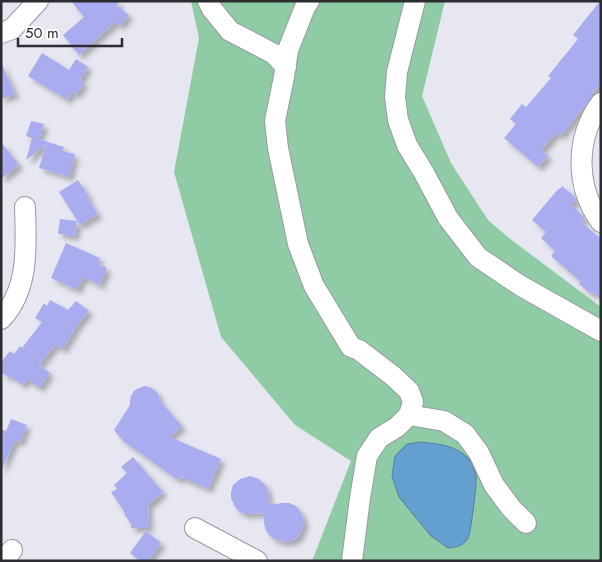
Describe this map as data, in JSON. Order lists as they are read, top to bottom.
{
  "scale_bar": "50 m"
}
